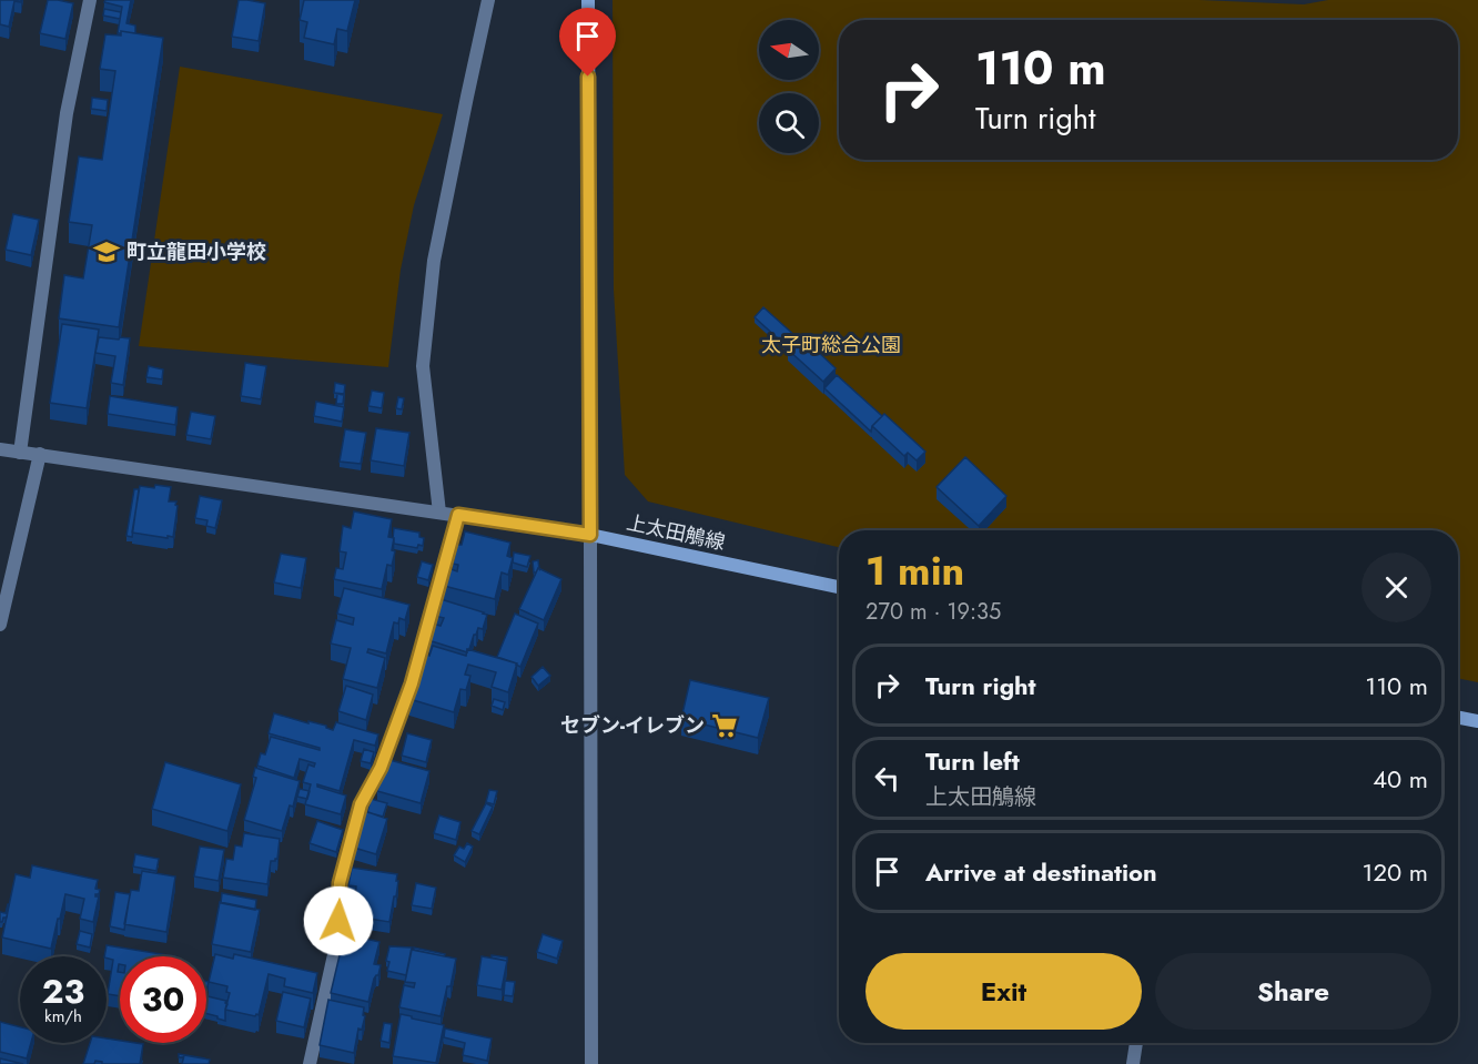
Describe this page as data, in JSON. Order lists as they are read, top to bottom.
{
  "streets": {
    "main road": ["上太田鵤線"]
  },
  "parks": ["太子町総合公園"],
  "places": {
    "school or university": ["町立龍田小学校"],
    "supermarket": ["セブン-イレブン"]
  },
  "north": "left",
  "page": {
    "turn": ["110 m", "Turn right"],
    "heading": ["1 min", "270 m · 19:35"],
    "list": [
      {
        "name": "Turn right",
        "value": "110 m"
      },
      {
        "name": "Turn left",
        "note": "上太田鵤線",
        "value": "40 m"
      },
      {
        "name": "Arrive at destination",
        "value": "120 m"
      }
    ],
    "buttons": ["Exit", "Share"],
    "speed": "23 km/h",
    "limit": "30"
  }
}
